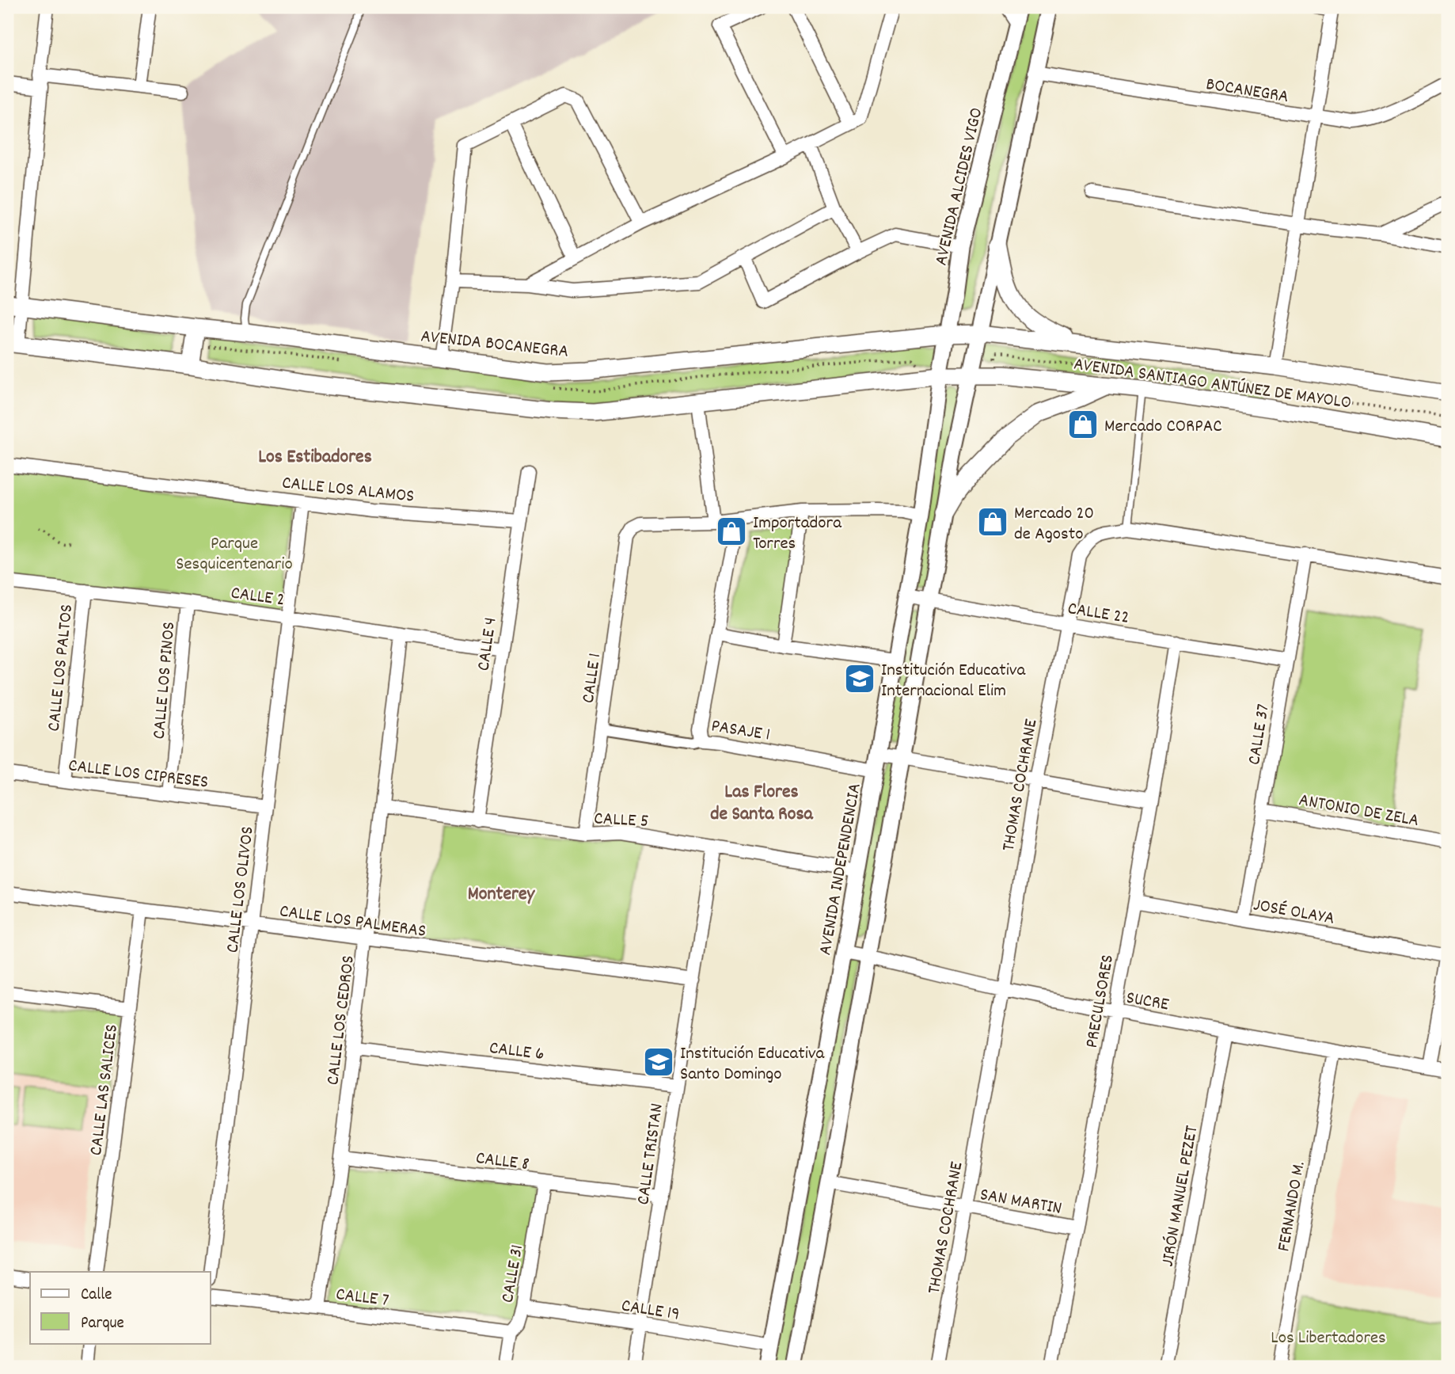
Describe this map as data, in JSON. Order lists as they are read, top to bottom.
{
  "streets": {
    "main road": ["AVENIDA BOCANEGRA", "AVENIDA SANTIAGO ANTÚNEZ DE MAYOLO"],
    "street": [
      "BOCANEGRA",
      "AVENIDA ALCIDES VIGO",
      "CALLE LOS ALAMOS",
      "CALLE 2",
      "CALLE 22",
      "CALLE 4",
      "CALLE LOS PALTOS",
      "CALLE 1",
      "CALLE LOS PINOS",
      "PASAJE 1",
      "CALLE 37",
      "CALLE LOS CIPRESES",
      "THOMAS COCHRANE",
      "ANTONIO DE ZELA",
      "CALLE 5",
      "AVENIDA INDEPENDENCIA",
      "CALLE LOS OLIVOS",
      "JOSÉ OLAYA",
      "CALLE LOS PALMERAS",
      "SUCRE",
      "PRECULSORES",
      "CALLE LOS CEDROS",
      "CALLE 6",
      "CALLE LAS SALICES",
      "CALLE TRISTAN",
      "CALLE 8",
      "JIRÓN MANUEL PEZET",
      "SAN MARTIN",
      "FERNANDO M.",
      "CALLE 31",
      "CALLE 7",
      "CALLE 19"
    ]
  },
  "crossings": [
    ["AVENIDA ALCIDES VIGO", "AVENIDA BOCANEGRA"],
    ["AVENIDA ALCIDES VIGO", "AVENIDA INDEPENDENCIA"],
    ["AVENIDA BOCANEGRA", "AVENIDA SANTIAGO ANTÚNEZ DE MAYOLO"],
    ["CALLE LOS ALAMOS", "CALLE 4"],
    ["CALLE LOS ALAMOS", "CALLE LOS OLIVOS"],
    ["CALLE 2", "CALLE 4"],
    ["CALLE 2", "CALLE LOS PALTOS"],
    ["CALLE 2", "CALLE LOS PINOS"],
    ["CALLE 2", "CALLE LOS OLIVOS"],
    ["CALLE 2", "CALLE LOS CEDROS"],
    ["CALLE 22", "CALLE 37"],
    ["CALLE 22", "THOMAS COCHRANE"],
    ["CALLE 22", "AVENIDA INDEPENDENCIA"],
    ["CALLE 22", "PRECULSORES"],
    ["CALLE 4", "CALLE 5"],
    ["CALLE LOS PALTOS", "CALLE LOS CIPRESES"],
    ["CALLE 1", "PASAJE 1"],
    ["CALLE 1", "CALLE 5"],
    ["CALLE LOS PINOS", "CALLE LOS CIPRESES"],
    ["PASAJE 1", "AVENIDA INDEPENDENCIA"],
    ["CALLE 37", "THOMAS COCHRANE"],
    ["CALLE 37", "ANTONIO DE ZELA"],
    ["CALLE 37", "JOSÉ OLAYA"],
    ["CALLE LOS CIPRESES", "CALLE LOS OLIVOS"],
    ["THOMAS COCHRANE", "SUCRE"],
    ["THOMAS COCHRANE", "SAN MARTIN"],
    ["CALLE 5", "AVENIDA INDEPENDENCIA"],
    ["CALLE 5", "CALLE LOS CEDROS"],
    ["CALLE 5", "CALLE TRISTAN"],
    ["AVENIDA INDEPENDENCIA", "SUCRE"],
    ["AVENIDA INDEPENDENCIA", "CALLE 19"],
    ["CALLE LOS OLIVOS", "CALLE LOS PALMERAS"],
    ["JOSÉ OLAYA", "PRECULSORES"],
    ["CALLE LOS PALMERAS", "CALLE LOS CEDROS"],
    ["CALLE LOS PALMERAS", "CALLE LAS SALICES"],
    ["CALLE LOS PALMERAS", "CALLE TRISTAN"],
    ["SUCRE", "PRECULSORES"],
    ["SUCRE", "JIRÓN MANUEL PEZET"],
    ["SUCRE", "FERNANDO M."],
    ["PRECULSORES", "SAN MARTIN"],
    ["CALLE LOS CEDROS", "CALLE 6"],
    ["CALLE LOS CEDROS", "CALLE 8"],
    ["CALLE LOS CEDROS", "CALLE 7"],
    ["CALLE 6", "CALLE TRISTAN"],
    ["CALLE TRISTAN", "CALLE 8"],
    ["CALLE TRISTAN", "CALLE 19"],
    ["CALLE 8", "CALLE 31"],
    ["CALLE 31", "CALLE 7"],
    ["CALLE 31", "CALLE 19"]
  ],
  "districts": ["Los Estibadores", "Las Flores de Santa Rosa", "Monterey"],
  "parks": ["Parque Sesquicentenario", "Los Libertadores"],
  "places": {
    "shop": ["Mercado CORPAC", "Mercado 20 de Agosto", "Importadora Torres"],
    "school or university": ["Institución Educativa Internacional Elim", "Institución Educativa Santo Domingo"]
  },
  "legend": ["Calle", "Parque"]
}
